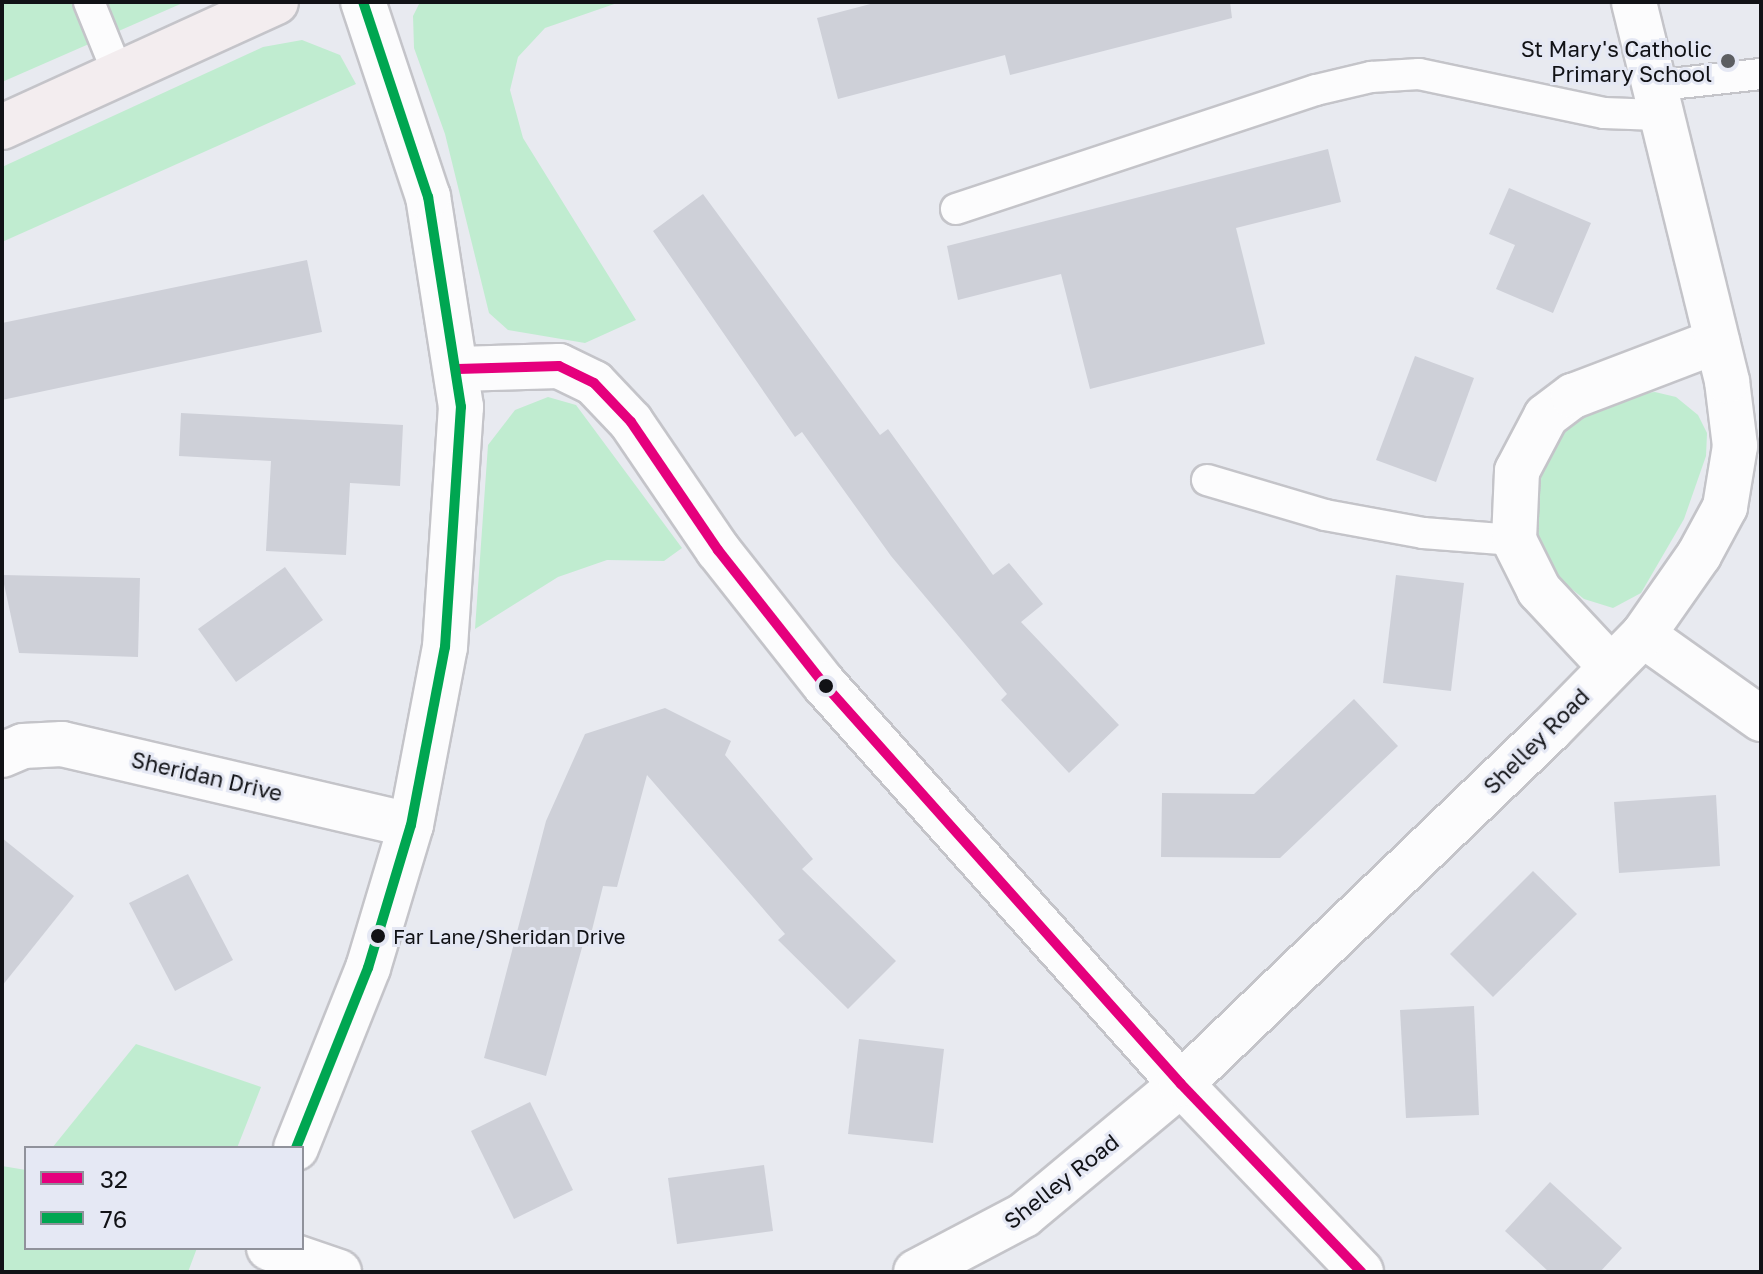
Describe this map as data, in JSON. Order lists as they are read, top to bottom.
{
  "streets": {
    "street": ["Shelley Road", "Sheridan Drive"]
  },
  "places": ["St Mary's Catholic Primary School", "Far Lane/Sheridan Drive"],
  "lines": ["transit line 76", "transit line 32"],
  "legend": ["32", "76"]
}
